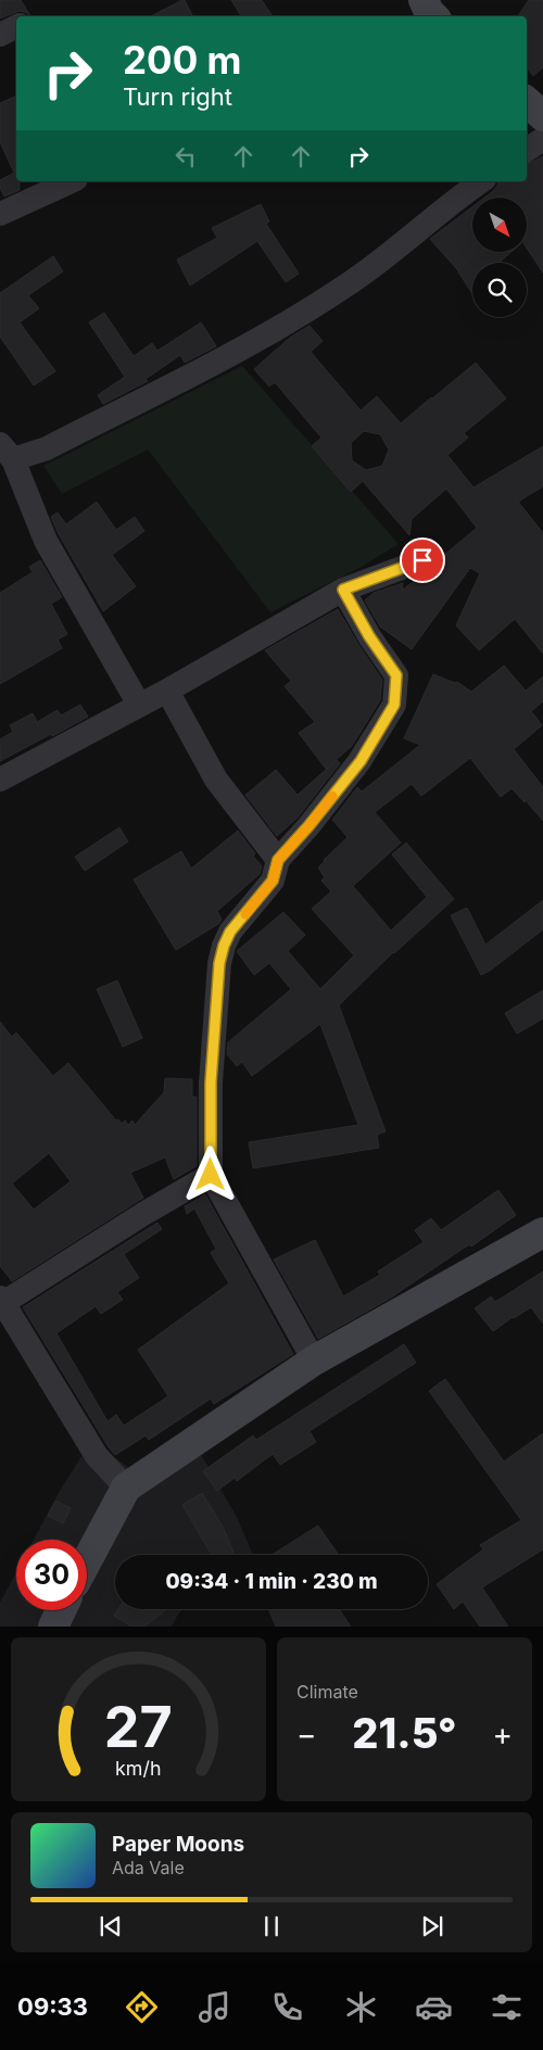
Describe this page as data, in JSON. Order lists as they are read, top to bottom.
{
  "north": "bottom right",
  "page": {
    "turn": ["200 m", "Turn right"],
    "limit": "30",
    "trip": "09:34 · 1 min · 230 m",
    "tile": "Climate",
    "heat": ["−", "21.5°", "+"],
    "song": ["Paper Moons", "Ada Vale"],
    "tabs": "09:33",
    "gauge": ["27", "km/h"]
  }
}
